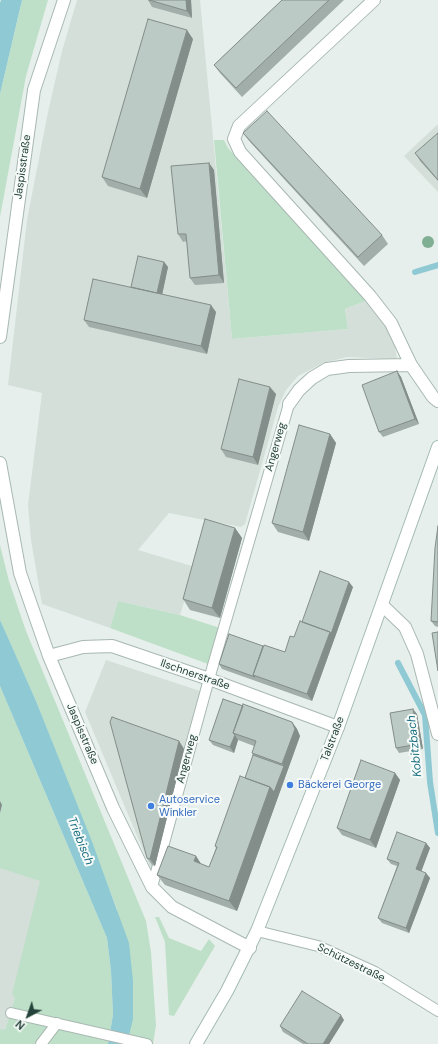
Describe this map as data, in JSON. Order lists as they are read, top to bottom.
{
  "streets": {
    "street": [
      "Jaspisstraße",
      "Angerweg",
      "Ilschnerstraße",
      "Talstraße"
    ],
    "lane": ["Schützestraße"]
  },
  "crossings": [
    ["Jaspisstraße", "Angerweg"],
    ["Jaspisstraße", "Ilschnerstraße"],
    ["Jaspisstraße", "Talstraße"],
    ["Angerweg", "Ilschnerstraße"],
    ["Ilschnerstraße", "Talstraße"],
    ["Talstraße", "Schützestraße"]
  ],
  "water": ["Kobitzbach", "Triebisch"],
  "places": ["Bäckerei George", "Autoservice Winkler"],
  "north": "bottom left"
}
